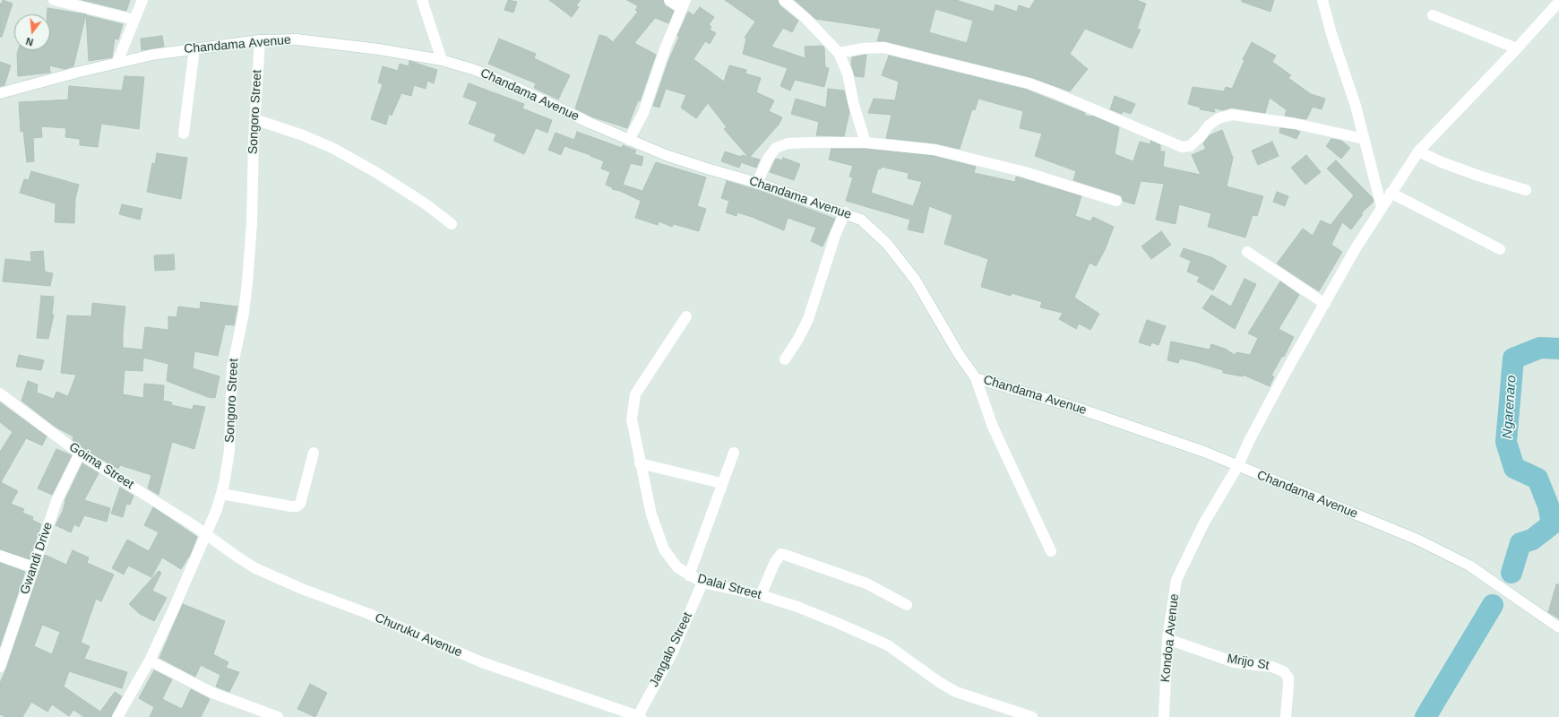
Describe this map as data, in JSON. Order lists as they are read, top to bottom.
{
  "streets": {
    "street": [
      "Chandama Avenue",
      "Songoro Street",
      "Goima Street",
      "Gwandi Drive",
      "Dalai Street",
      "Churuku Avenue",
      "Kondoa Avenue",
      "Jangalo Street",
      "Mrijo St"
    ]
  },
  "crossings": [
    ["Chandama Avenue", "Songoro Street"],
    ["Chandama Avenue", "Kondoa Avenue"],
    ["Songoro Street", "Goima Street"],
    ["Songoro Street", "Churuku Avenue"],
    ["Goima Street", "Gwandi Drive"],
    ["Goima Street", "Churuku Avenue"],
    ["Dalai Street", "Jangalo Street"],
    ["Churuku Avenue", "Jangalo Street"],
    ["Kondoa Avenue", "Mrijo St"]
  ],
  "water": ["Ngarenaro"],
  "north": "bottom"
}
